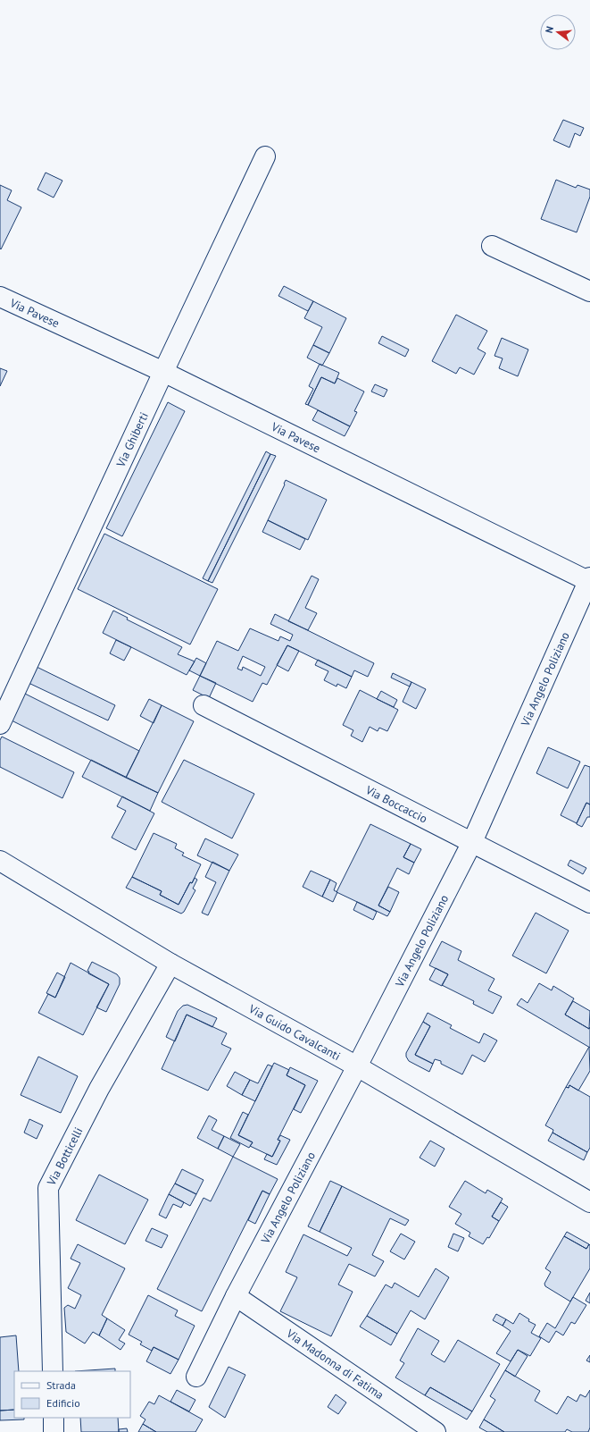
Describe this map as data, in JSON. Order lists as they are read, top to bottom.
{
  "streets": {
    "street": [
      "Via Pavese",
      "Via Ghiberti",
      "Via Angelo Poliziano",
      "Via Boccaccio",
      "Via Guido Cavalcanti",
      "Via Botticelli",
      "Via Madonna di Fatima"
    ]
  },
  "crossings": [
    ["Via Pavese", "Via Ghiberti"],
    ["Via Pavese", "Via Angelo Poliziano"],
    ["Via Angelo Poliziano", "Via Boccaccio"],
    ["Via Angelo Poliziano", "Via Guido Cavalcanti"],
    ["Via Angelo Poliziano", "Via Madonna di Fatima"],
    ["Via Guido Cavalcanti", "Via Botticelli"]
  ],
  "legend": ["Strada", "Edificio"],
  "north": "left"
}
